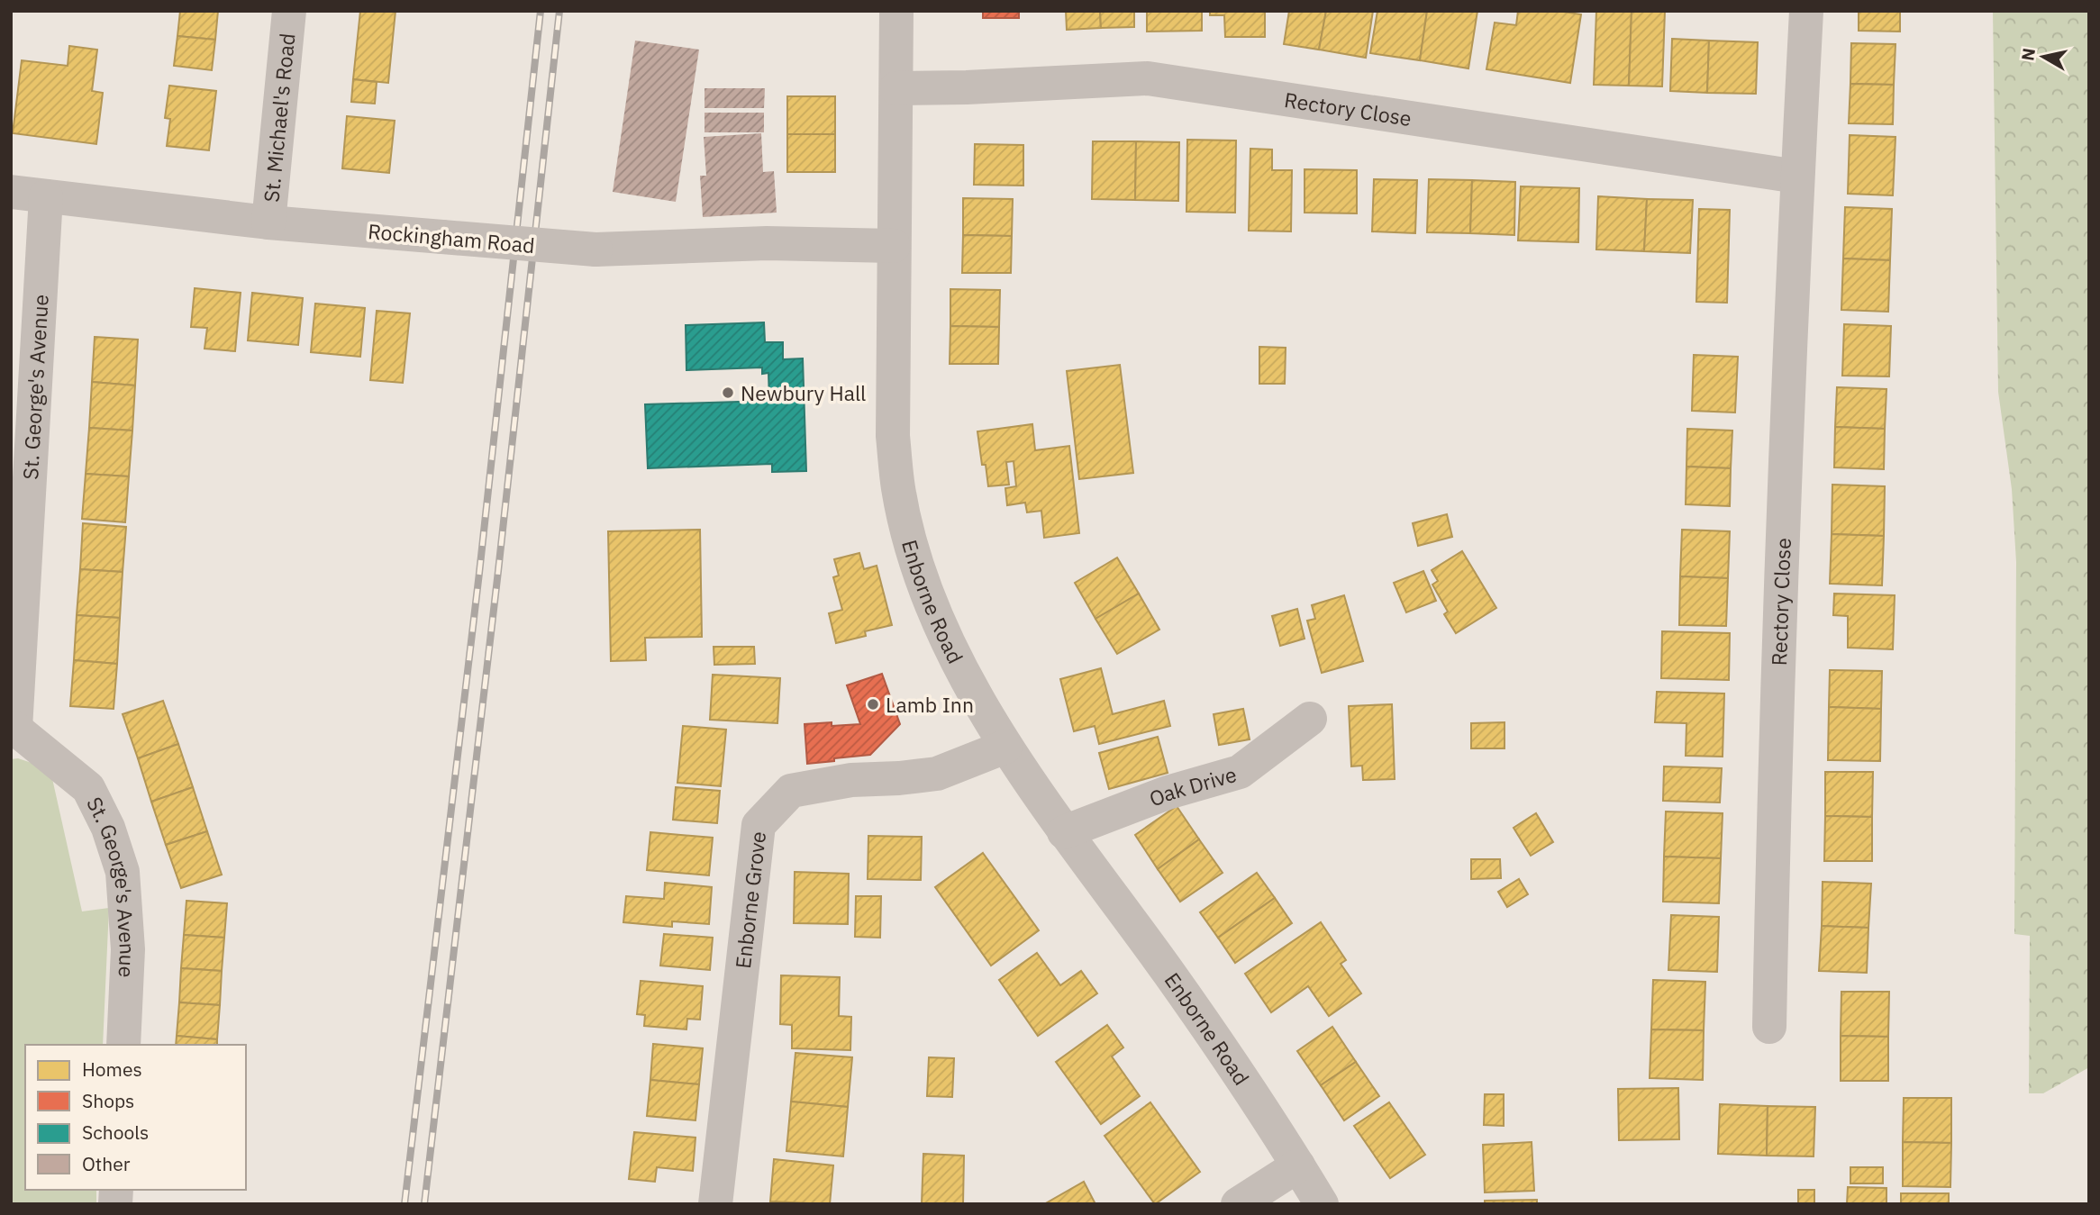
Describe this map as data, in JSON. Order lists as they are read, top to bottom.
{
  "streets": {
    "street": [
      "Rectory Close",
      "St. Michael's Road",
      "Rockingham Road",
      "St. George's Avenue",
      "Enborne Road",
      "Oak Drive",
      "Enborne Grove"
    ]
  },
  "crossings": [
    ["Rectory Close", "Enborne Road"],
    ["St. Michael's Road", "Rockingham Road"],
    ["Rockingham Road", "St. George's Avenue"],
    ["Rockingham Road", "Enborne Road"],
    ["Enborne Road", "Oak Drive"],
    ["Enborne Road", "Enborne Grove"]
  ],
  "places": ["Newbury Hall", "Lamb Inn"],
  "legend": [
    "Homes",
    "Shops",
    "Schools",
    "Other"
  ],
  "north": "left"
}
